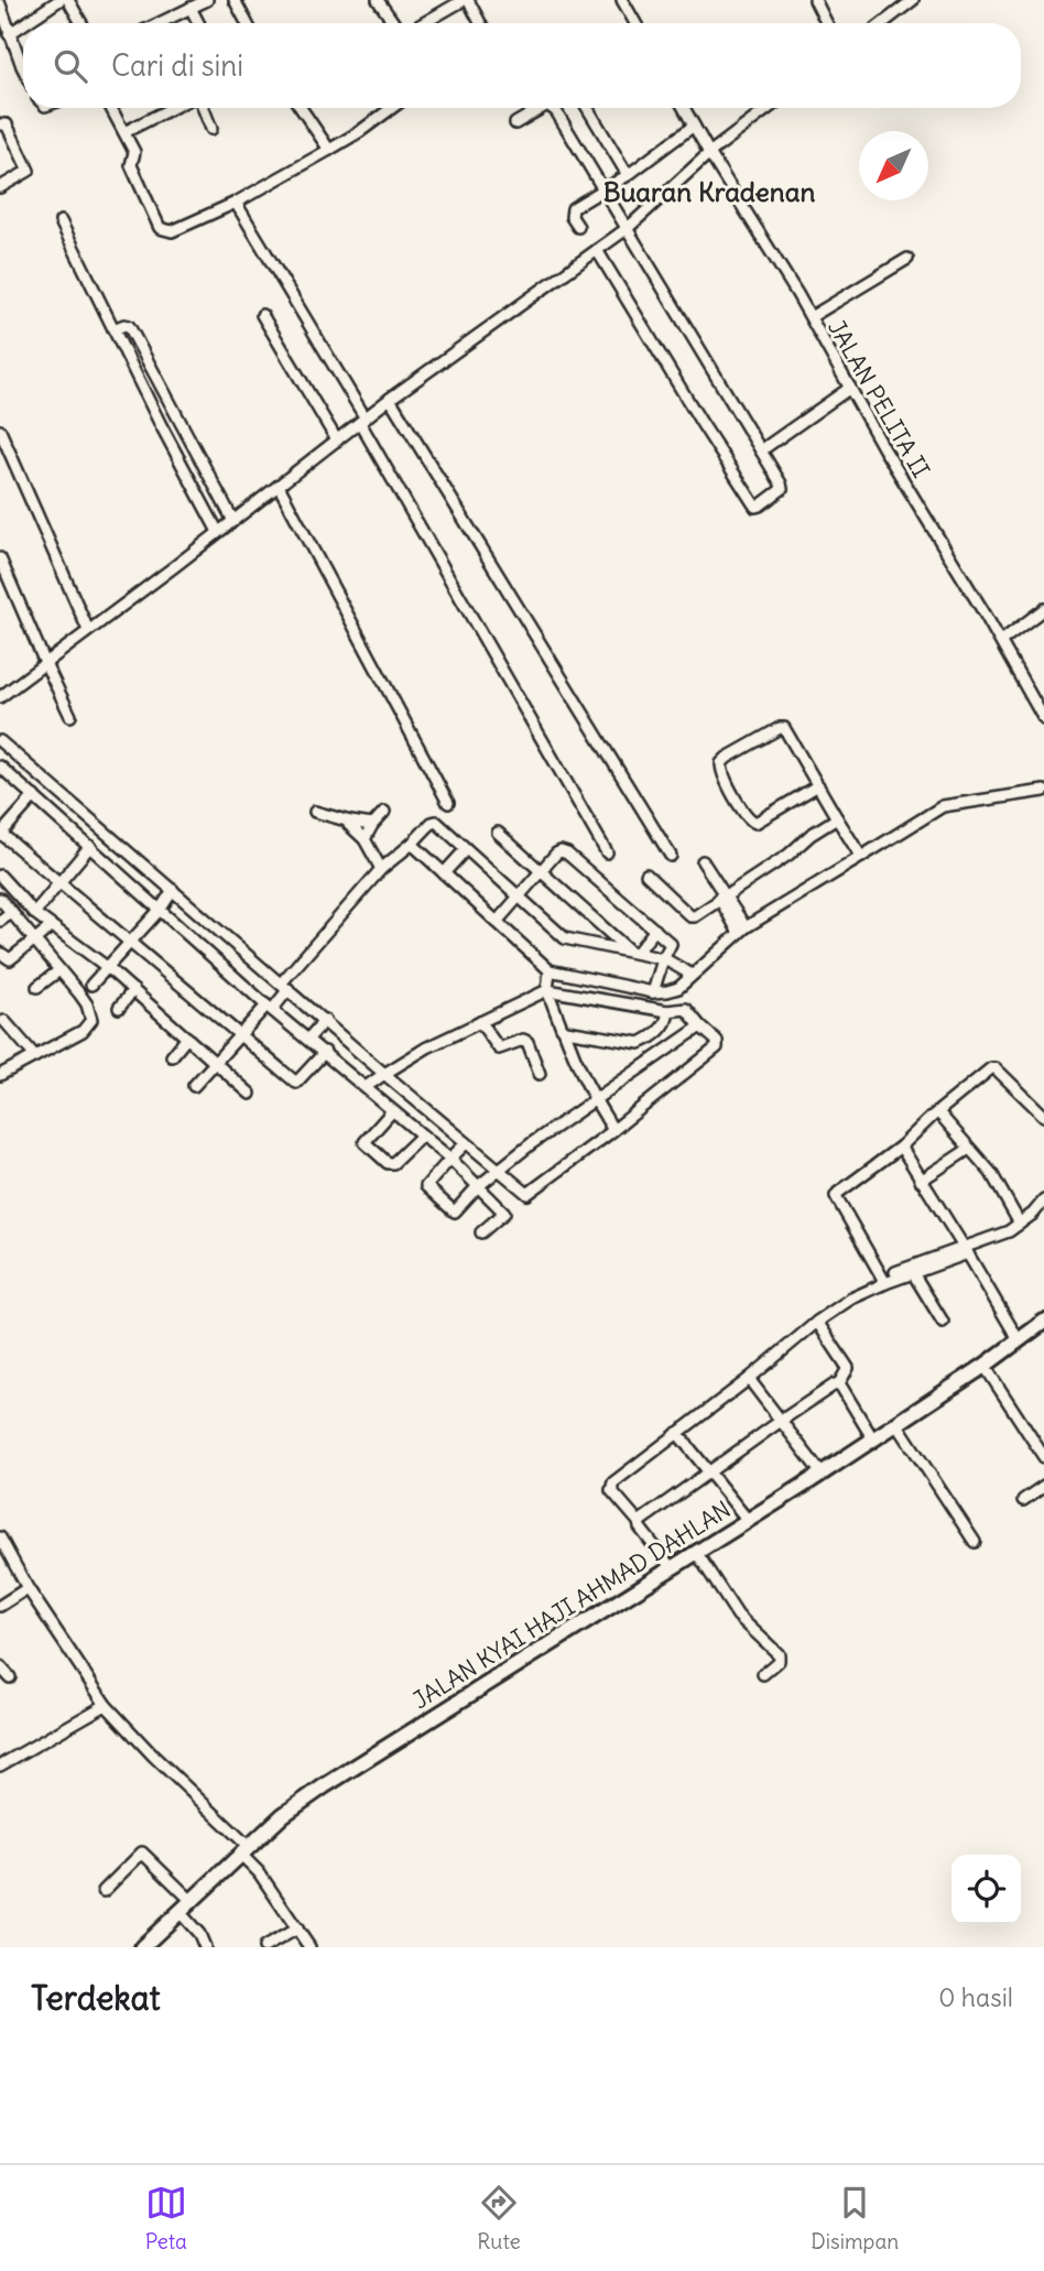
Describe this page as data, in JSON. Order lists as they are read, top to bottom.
{
  "streets": {
    "street": ["JALAN PELITA II", "JALAN KYAI HAJI AHMAD DAHLAN"]
  },
  "districts": ["Buaran Kradenan"],
  "north": "bottom left",
  "page": {
    "search": "Cari di sini",
    "heading": ["Terdekat", "0 hasil"],
    "nav": ["Peta", "Rute", "Disimpan"]
  }
}
